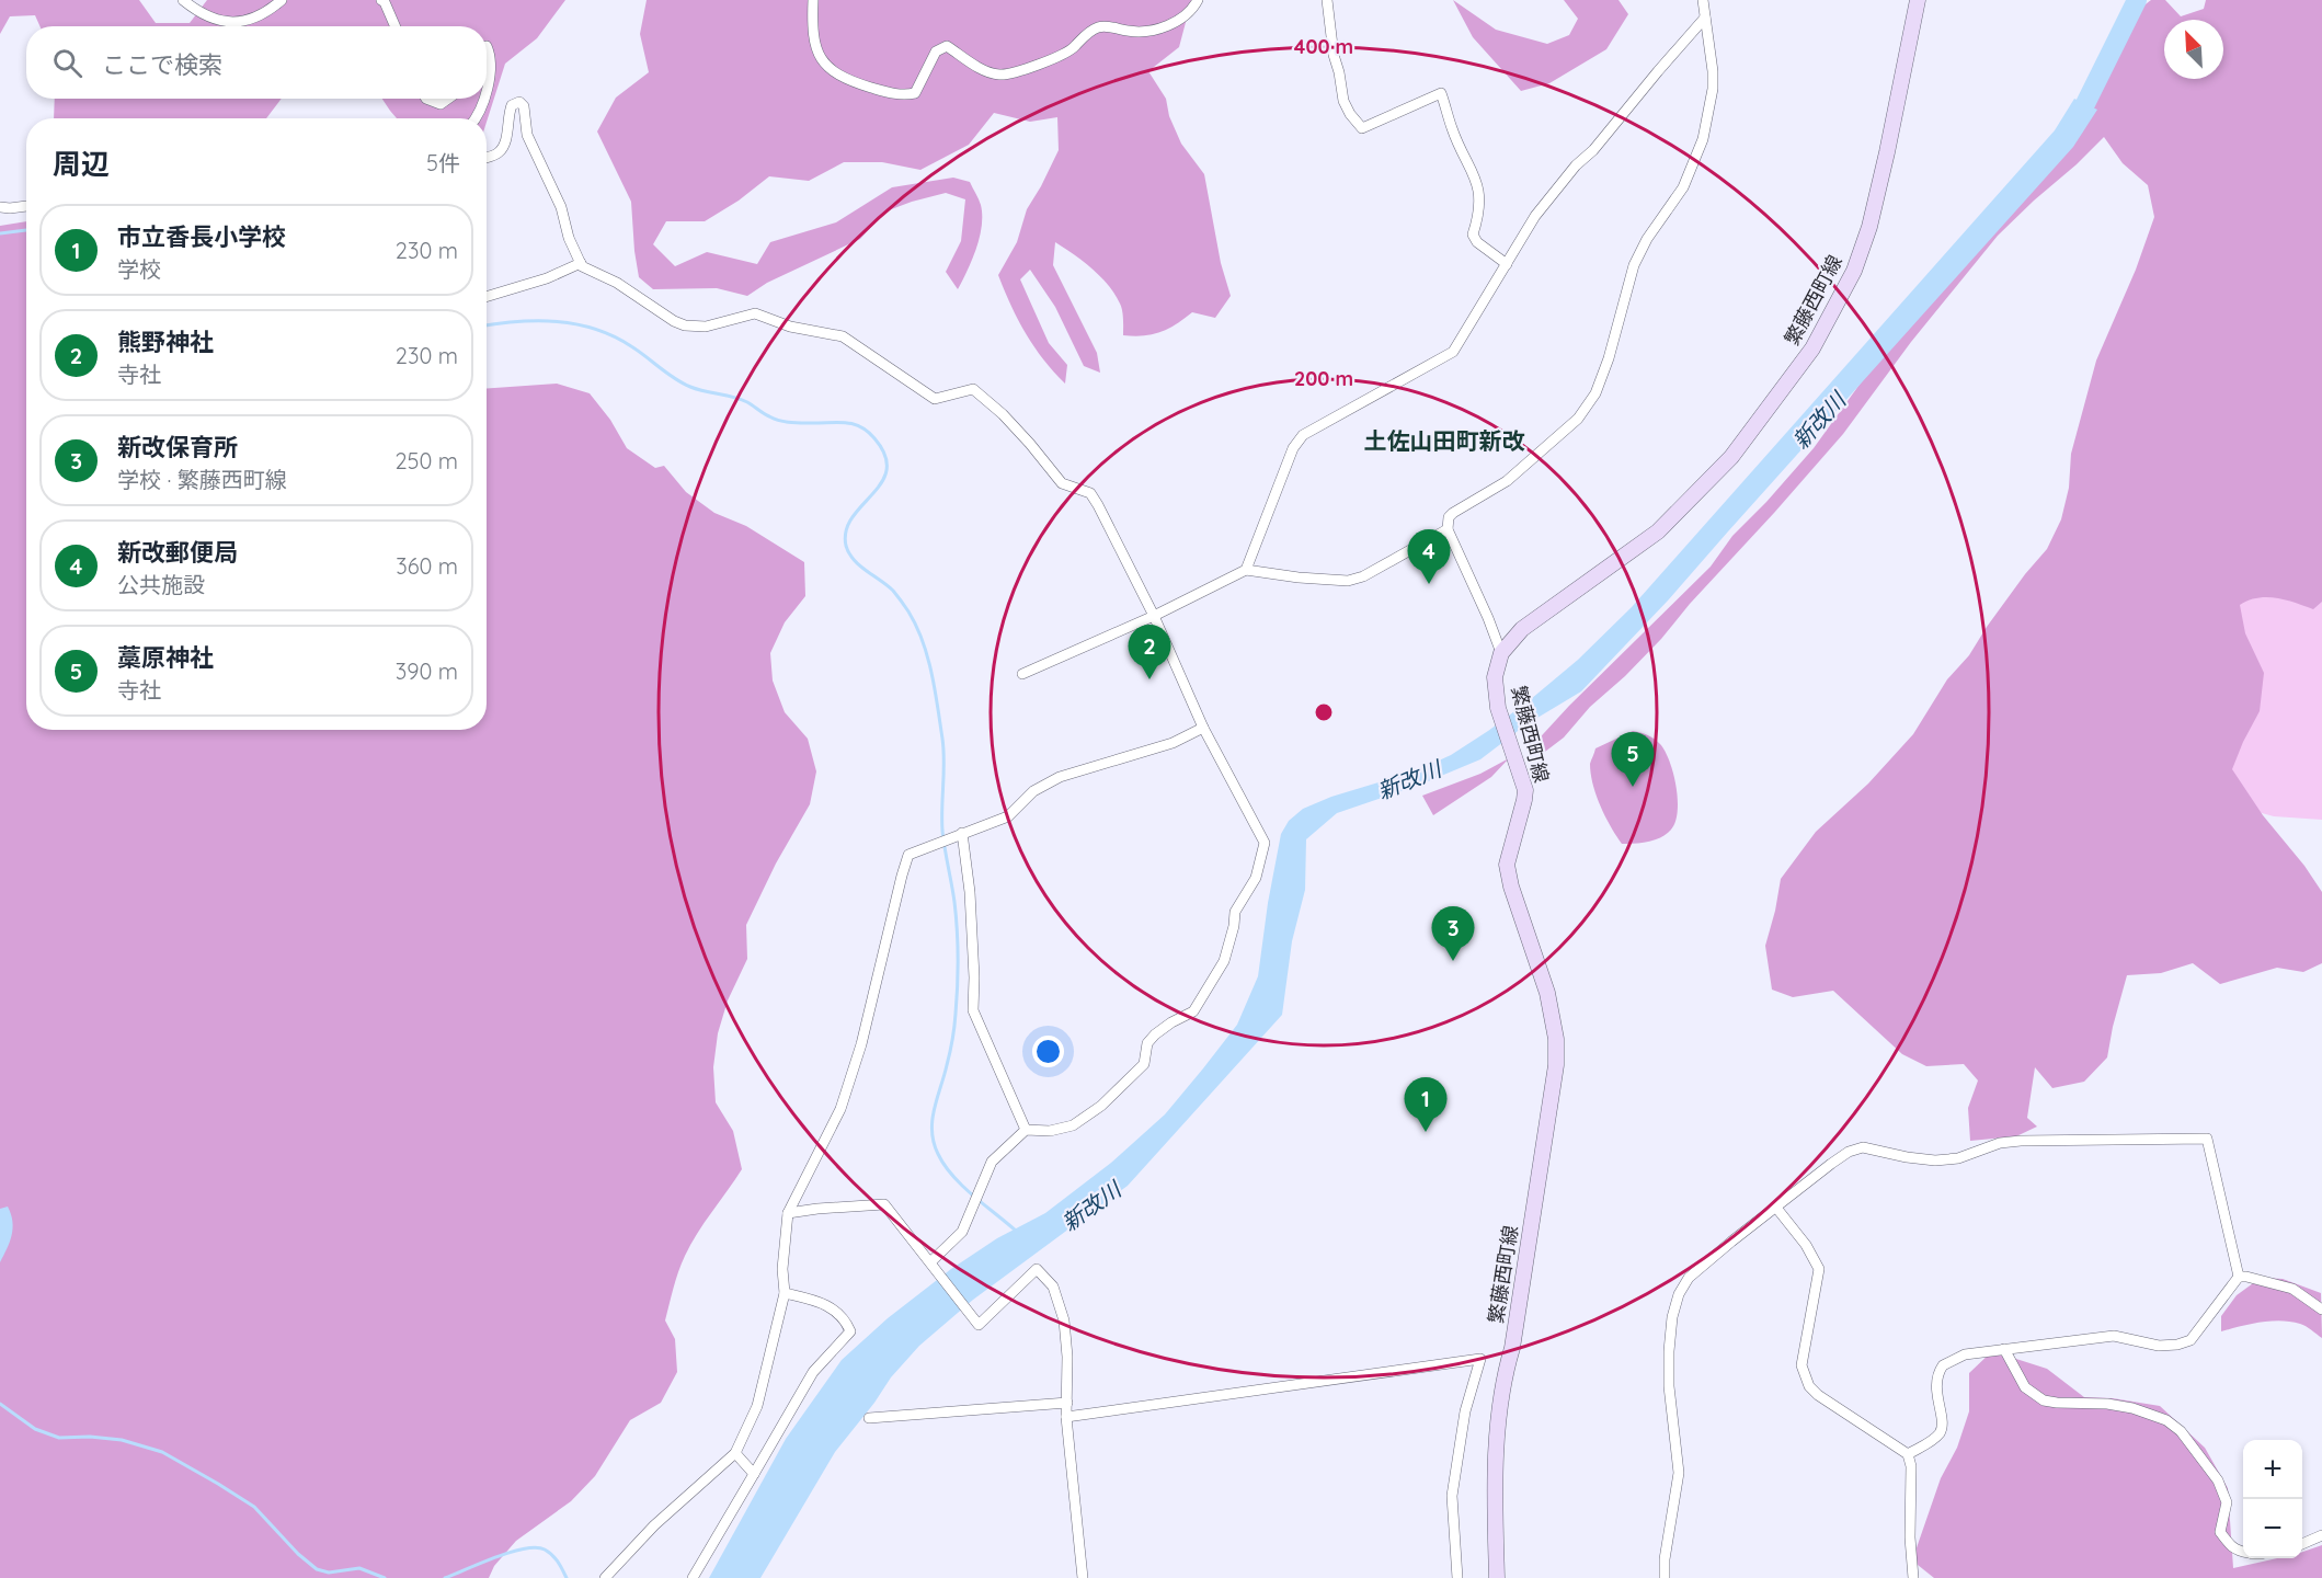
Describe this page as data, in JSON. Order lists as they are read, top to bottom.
{
  "streets": {
    "main road": ["繁藤西町線"]
  },
  "districts": ["土佐山田町新改"],
  "water": ["新改川"],
  "north": "top left",
  "page": {
    "search": "ここで検索",
    "heading": ["周辺", "5件"],
    "list": [
      {
        "mark": "1",
        "name": "市立香長小学校",
        "note": "学校",
        "value": "230 m"
      },
      {
        "mark": "2",
        "name": "熊野神社",
        "note": "寺社",
        "value": "230 m"
      },
      {
        "mark": "3",
        "name": "新改保育所",
        "note": "学校 · 繁藤西町線",
        "value": "250 m"
      },
      {
        "mark": "4",
        "name": "新改郵便局",
        "note": "公共施設",
        "value": "360 m"
      },
      {
        "mark": "5",
        "name": "藁原神社",
        "note": "寺社",
        "value": "390 m"
      }
    ],
    "pins": [
      "4",
      "2",
      "5",
      "3",
      "1"
    ],
    "map_buttons": ["+", "−"]
  },
  "rings": ["400 m", "200 m"]
}
